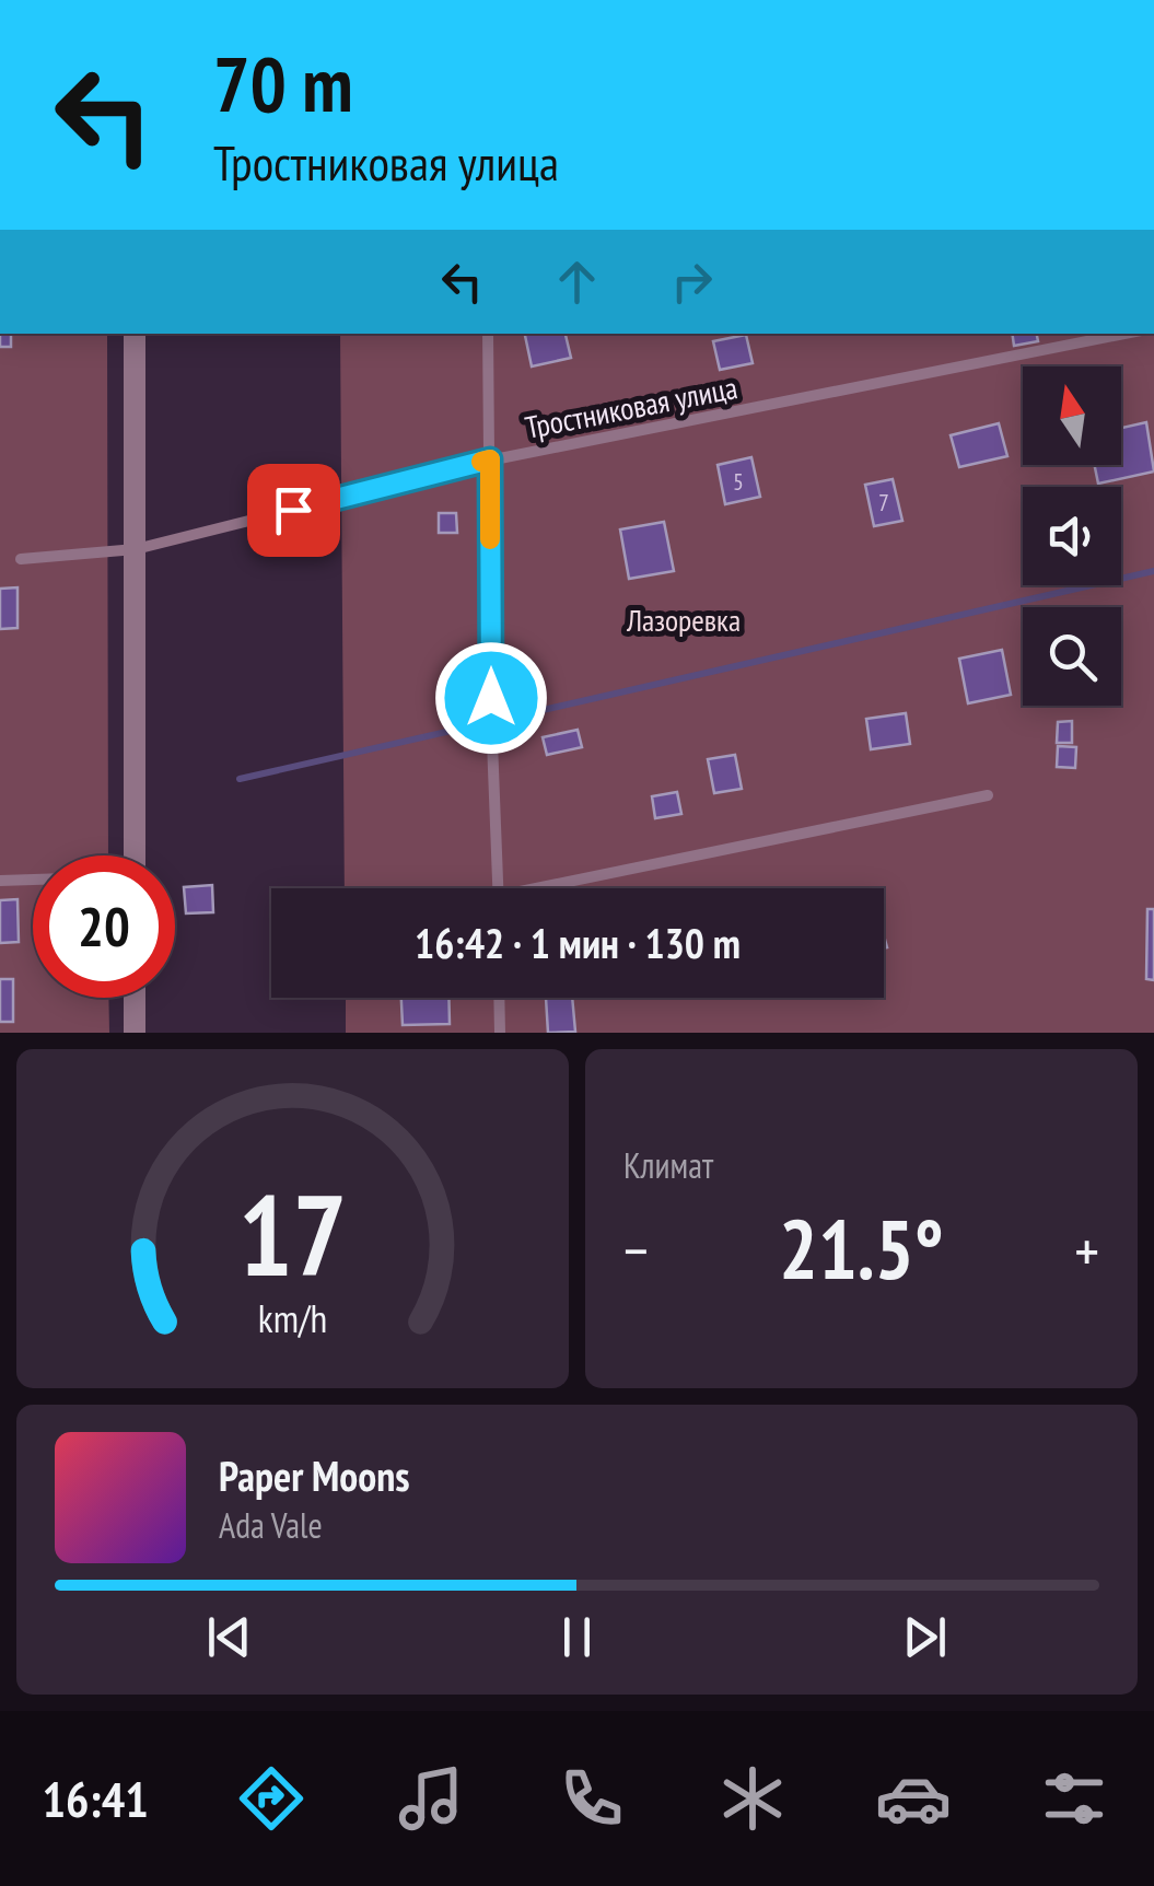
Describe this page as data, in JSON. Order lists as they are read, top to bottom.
{
  "streets": {
    "lane": ["Тростниковая улица"]
  },
  "parks": ["Лазоревка"],
  "house_numbers": ["5", "7"],
  "north": "top",
  "page": {
    "turn": ["70 m", "Тростниковая улица"],
    "limit": "20",
    "trip": "16:42 · 1 мин · 130 m",
    "tile": "Климат",
    "heat": ["−", "21.5°", "+"],
    "song": ["Paper Moons", "Ada Vale"],
    "tabs": "16:41",
    "gauge": ["17", "km/h"]
  }
}
